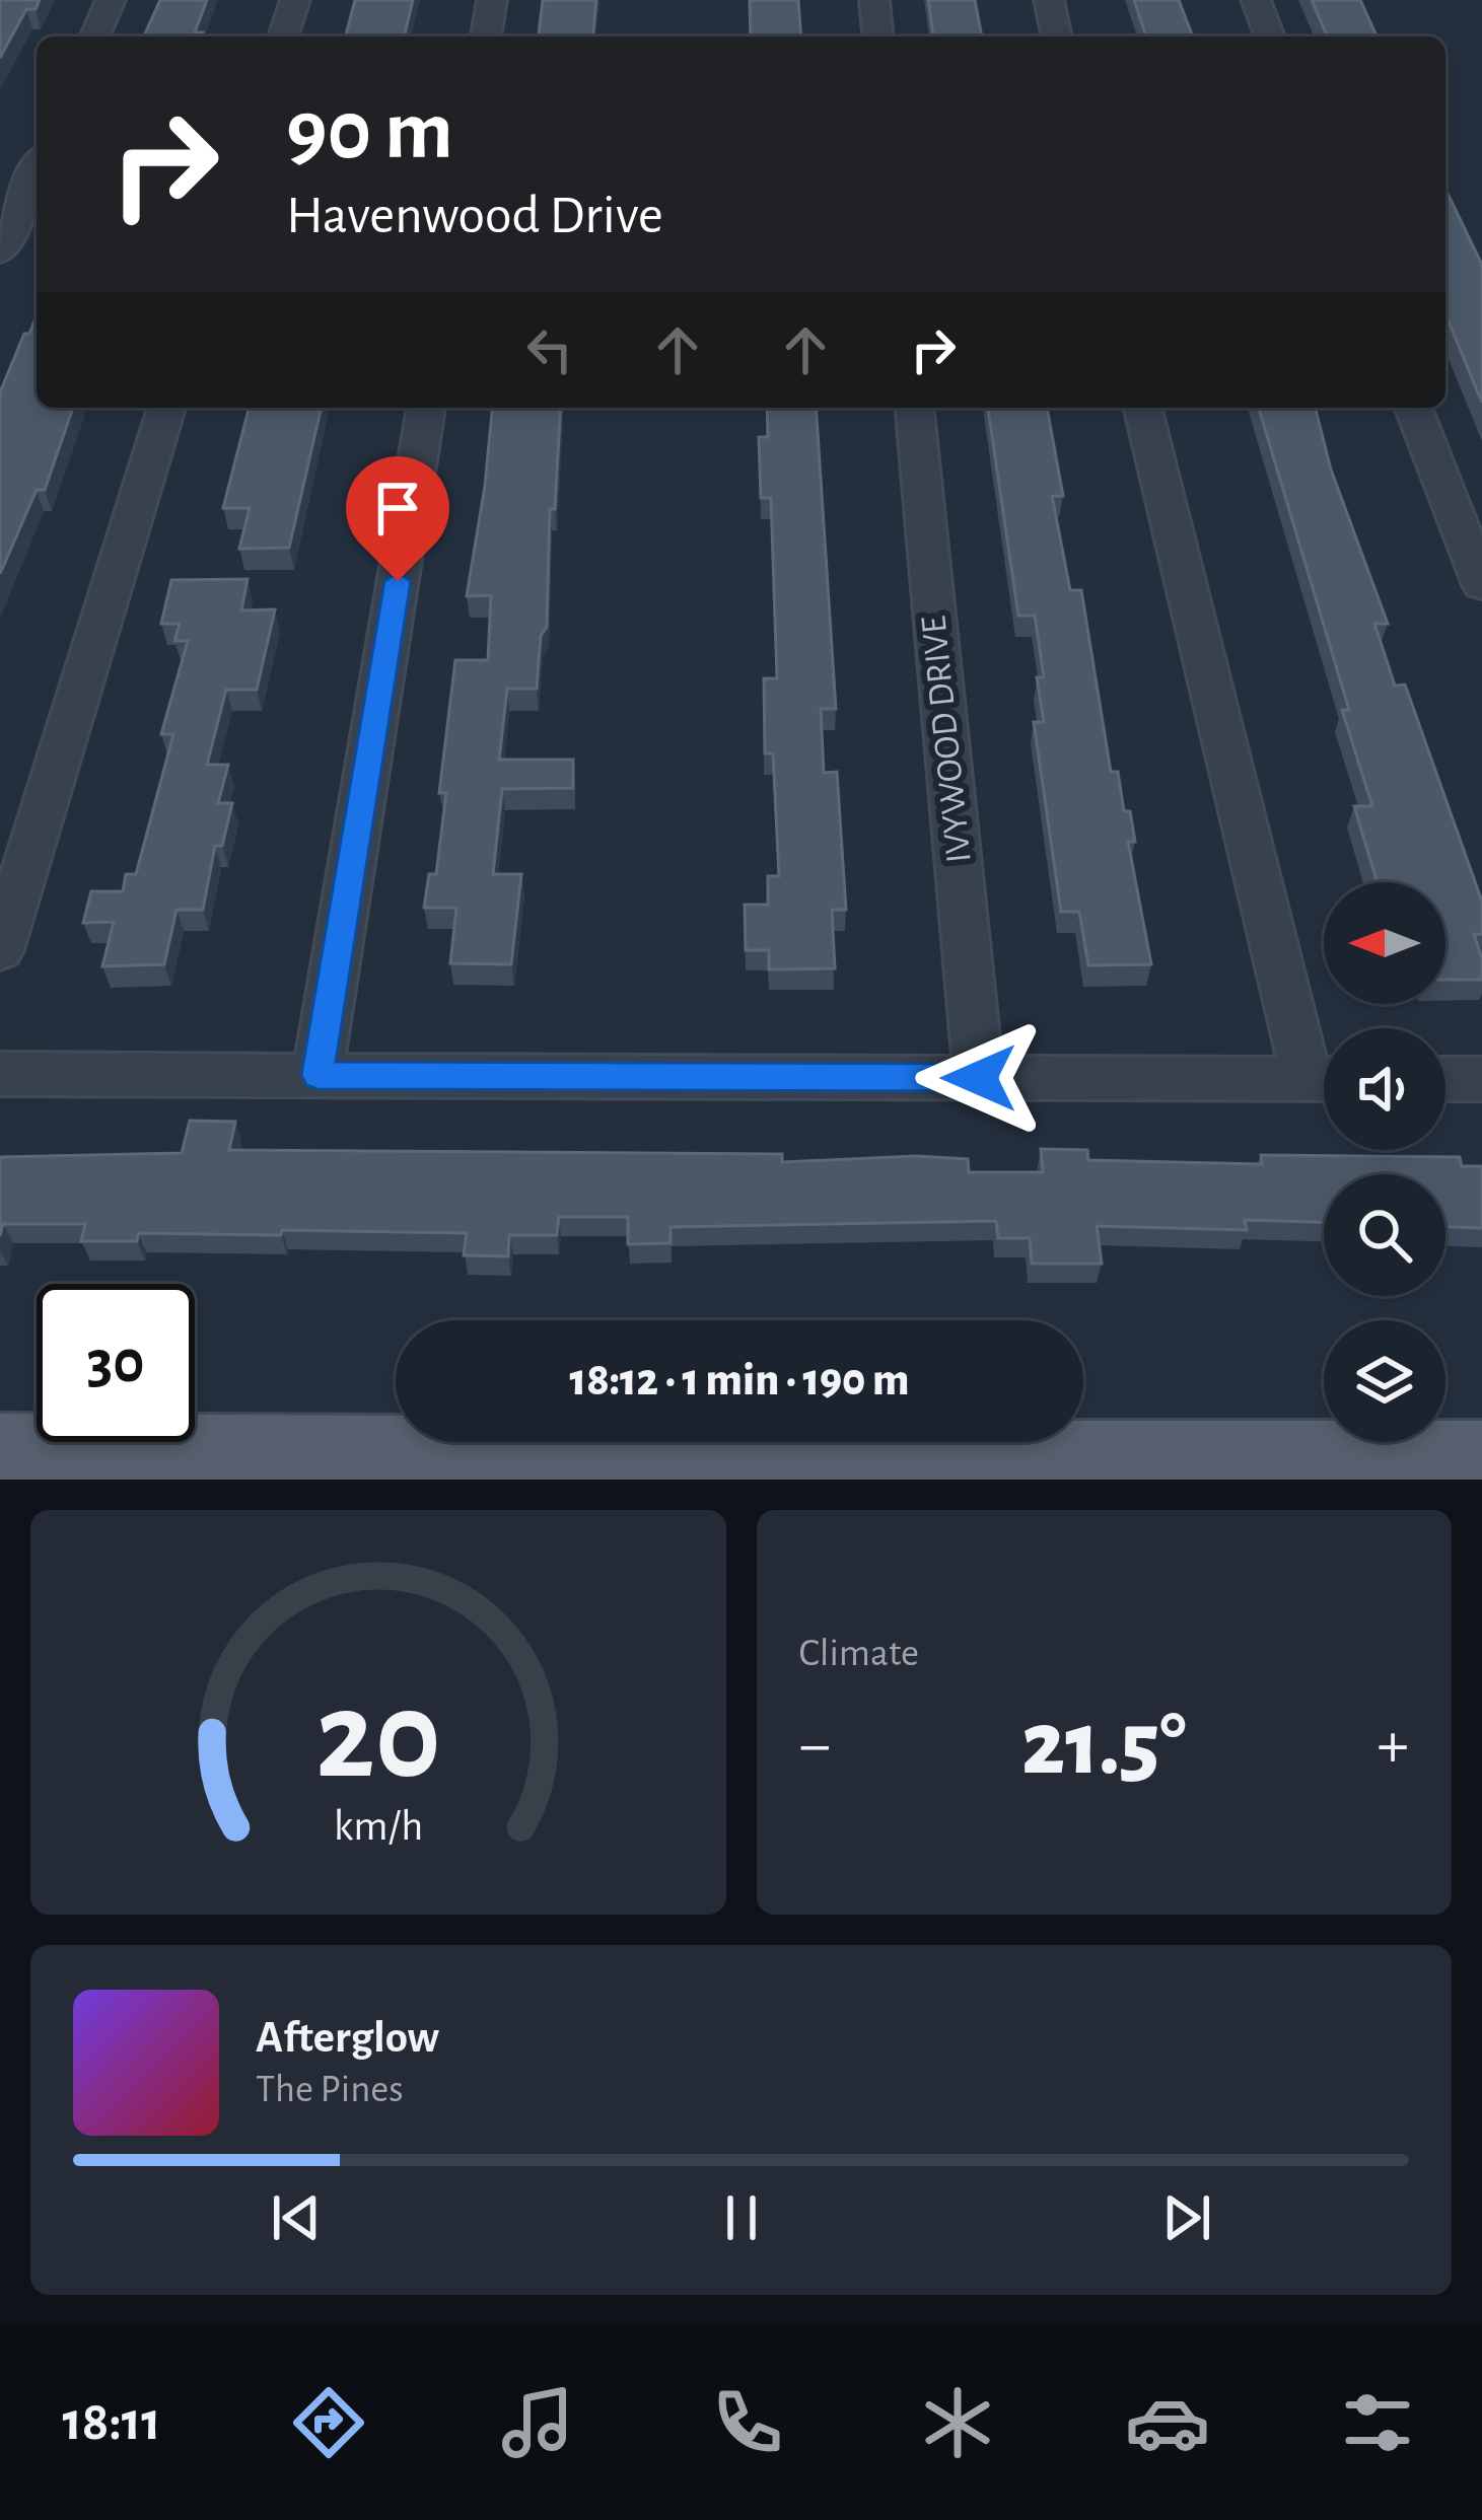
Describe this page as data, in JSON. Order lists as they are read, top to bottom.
{
  "streets": {
    "street": ["IVYWOOD DRIVE"]
  },
  "north": "left",
  "page": {
    "turn": ["90 m", "Havenwood Drive"],
    "limit": "30",
    "trip": "18:12 · 1 min · 190 m",
    "tile": "Climate",
    "heat": ["−", "21.5°", "+"],
    "song": ["Afterglow", "The Pines"],
    "tabs": "18:11",
    "gauge": ["20", "km/h"]
  }
}
